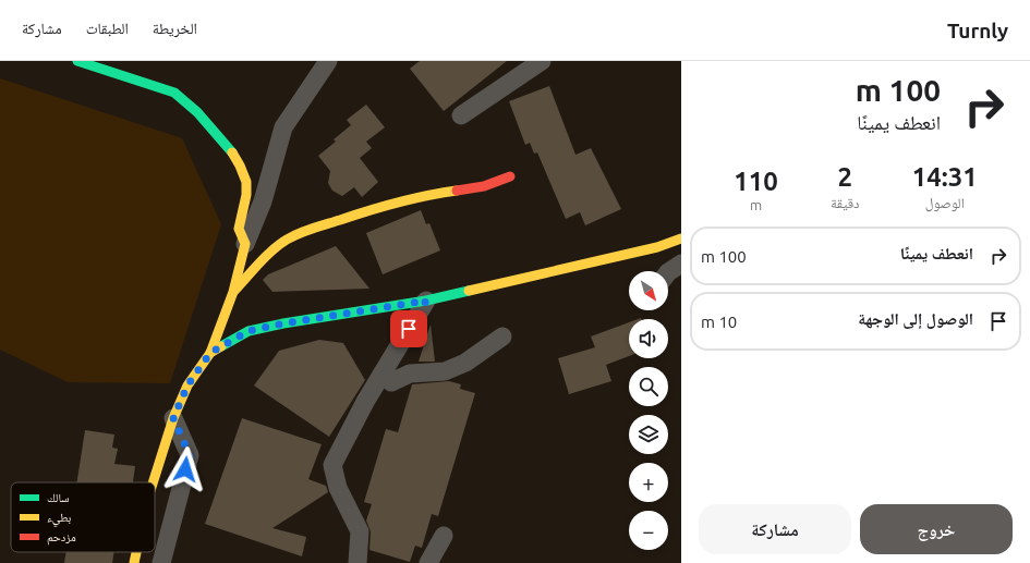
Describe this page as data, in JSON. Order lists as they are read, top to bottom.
{
  "legend": ["سالك", "بطيء", "مزدحم"],
  "north": "bottom right",
  "page": {
    "header": "Turnly",
    "nav": ["الخريطة", "الطبقات", "مشاركة"],
    "turn": ["100 m", "انعطف يمينًا"],
    "eta": [
      "14:31",
      "الوصول",
      "2",
      "دقيقة",
      "110",
      "m"
    ],
    "list": [
      {
        "name": "انعطف يمينًا",
        "value": "100 m"
      },
      {
        "name": "الوصول إلى الوجهة",
        "value": "10 m"
      }
    ],
    "map_buttons": ["+", "−"],
    "buttons": ["خروج", "مشاركة"]
  }
}
